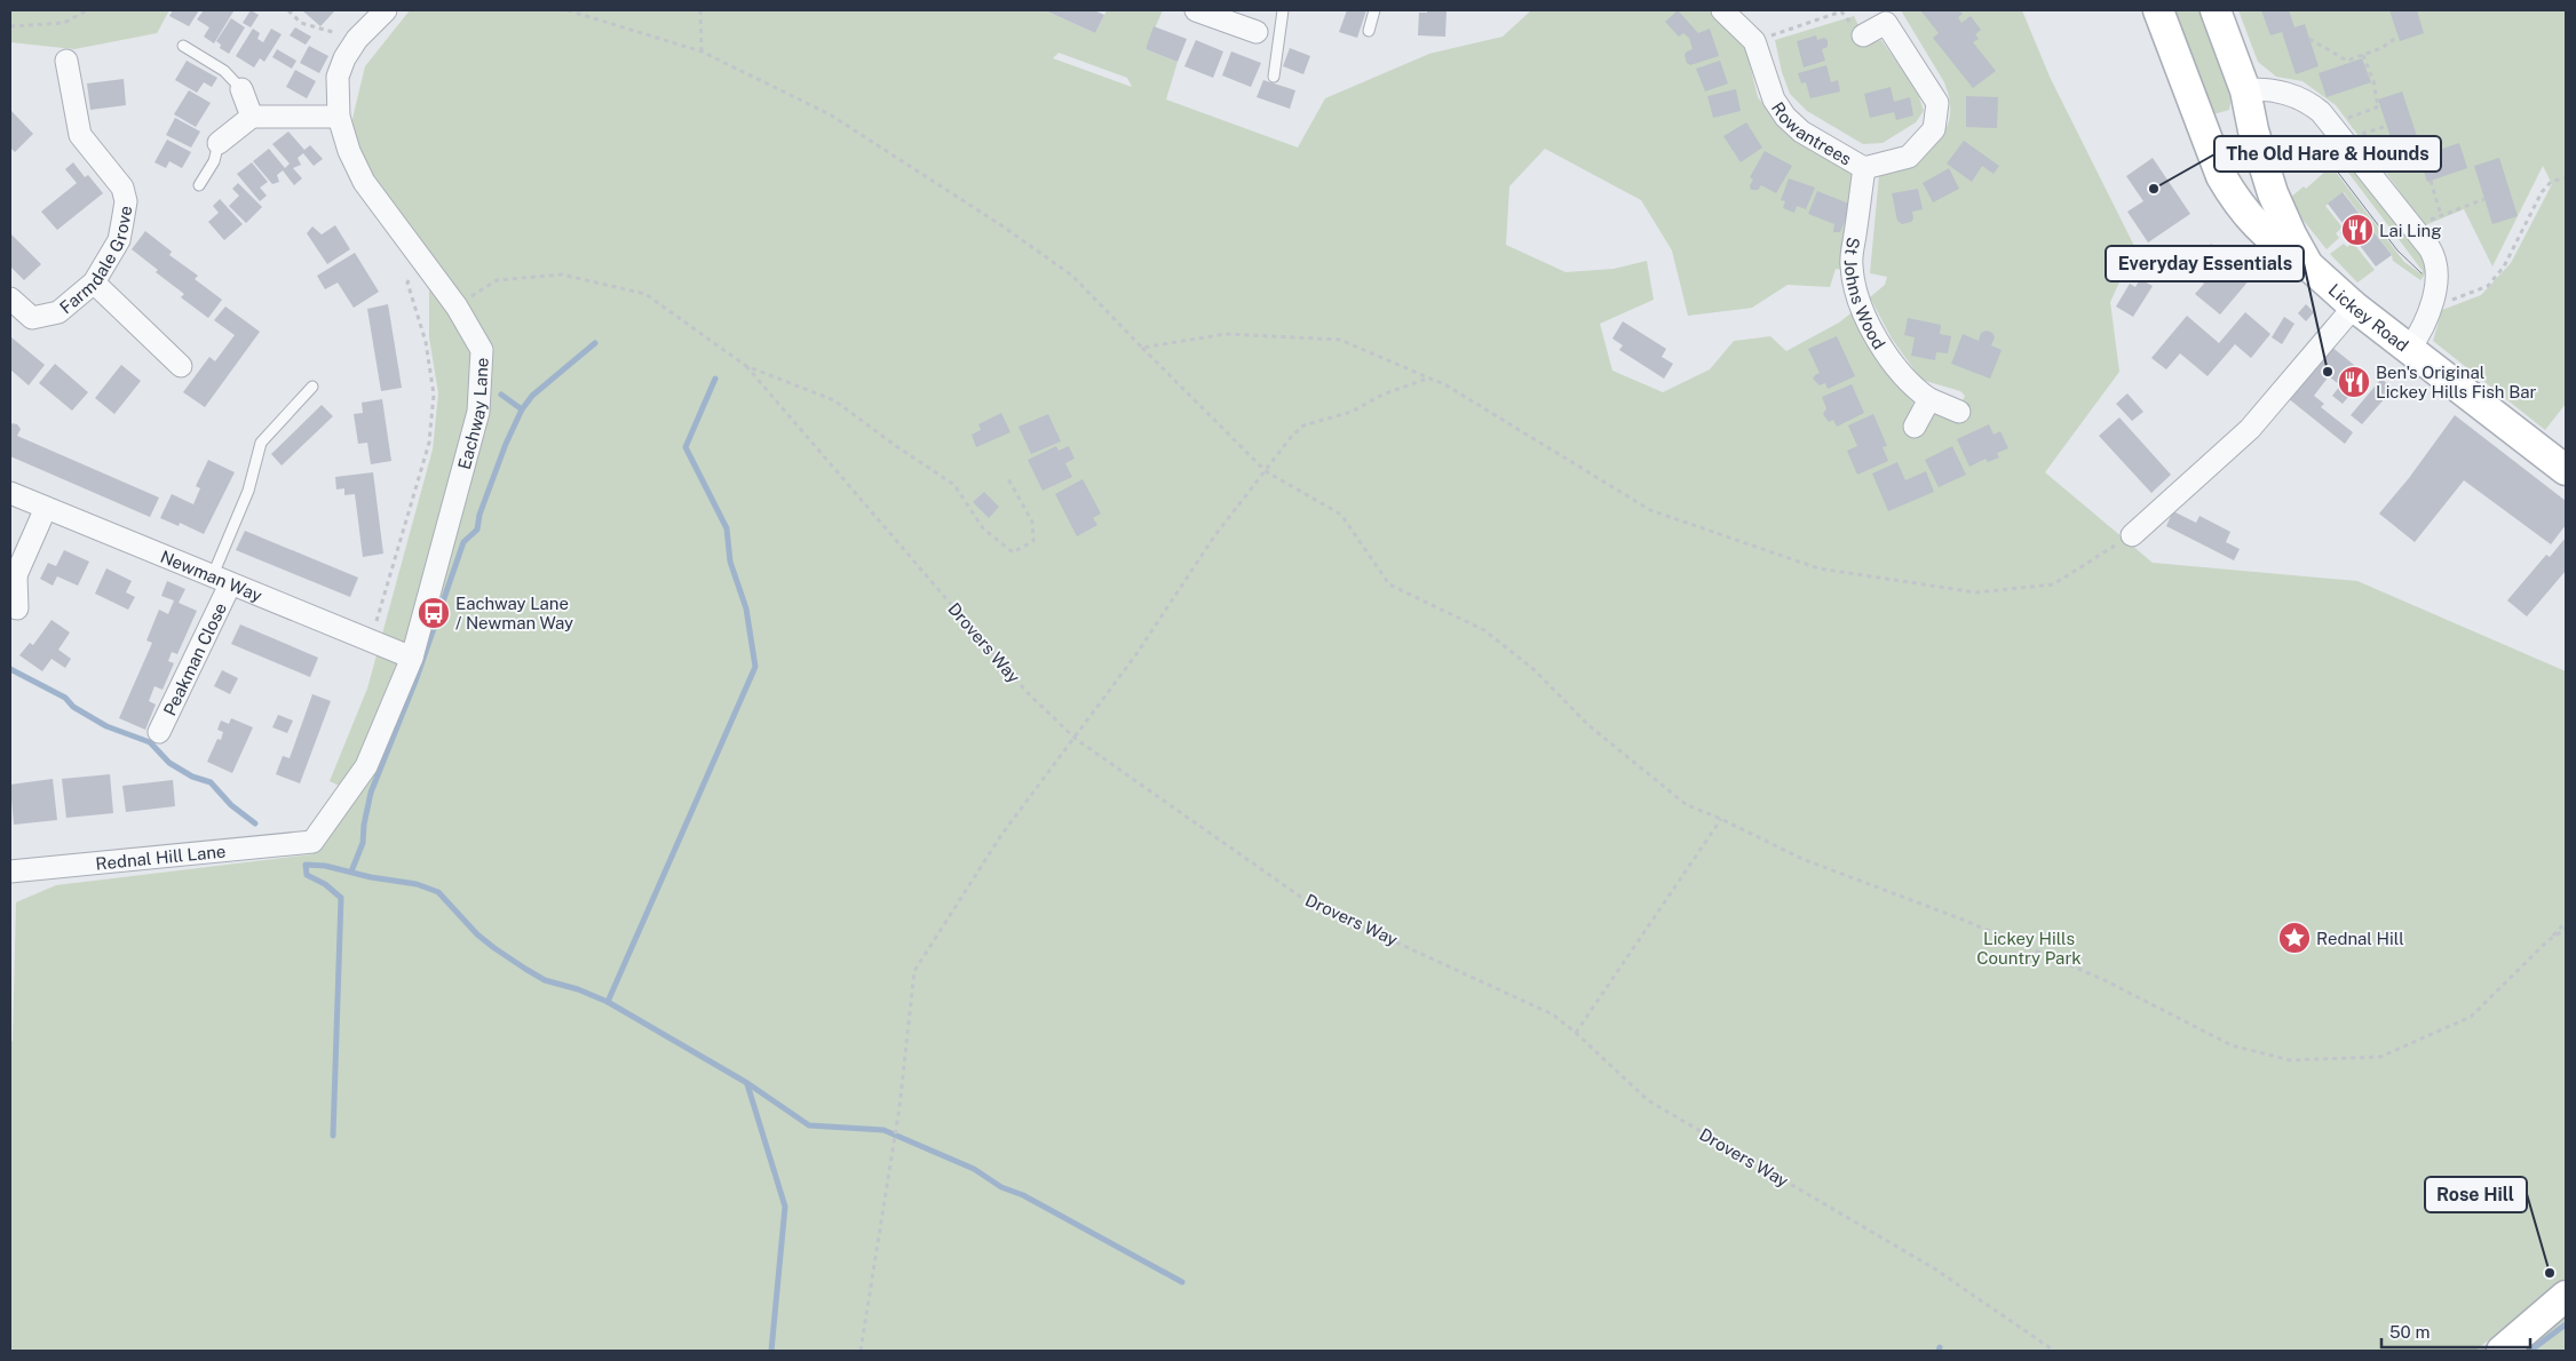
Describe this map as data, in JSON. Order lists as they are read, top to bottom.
{
  "streets": {
    "main road": ["Lickey Road"],
    "street": [
      "Rowantrees",
      "Farmdale Grove",
      "St Johns Wood",
      "Eachway Lane",
      "Newman Way",
      "Peakman Close",
      "Rednal Hill Lane"
    ],
    "path": ["Drovers Way"]
  },
  "crossings": [
    ["Rowantrees", "St Johns Wood"],
    ["Eachway Lane", "Newman Way"],
    ["Eachway Lane", "Rednal Hill Lane"],
    ["Newman Way", "Peakman Close"]
  ],
  "parks": ["Lickey Hills Country Park"],
  "places": {
    "other": ["The Old Hare & Hounds", "Everyday Essentials", "Rose Hill"],
    "restaurant": ["Lai Ling", "Ben's Original Lickey Hills Fish Bar"],
    "bus stop": ["Eachway Lane / Newman Way"],
    "place": ["Rednal Hill"]
  },
  "scale_bar": "50 m"
}
